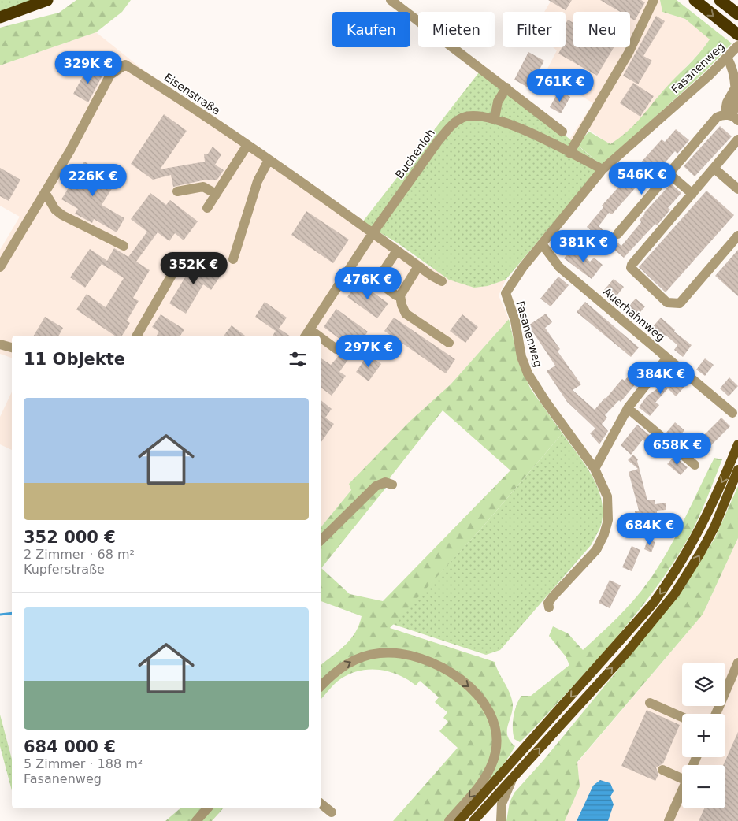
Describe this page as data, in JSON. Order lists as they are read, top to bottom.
{
  "streets": {
    "street": [
      "Fasanenweg",
      "Eisenstraße",
      "Buchenloh",
      "Auerhahnweg"
    ]
  },
  "crossings": [
    ["Fasanenweg", "Buchenloh"],
    ["Fasanenweg", "Auerhahnweg"],
    ["Eisenstraße", "Buchenloh"]
  ],
  "page": {
    "chip": [
      "Kaufen",
      "Mieten",
      "Filter",
      "Neu"
    ],
    "price": [
      "329K €",
      "761K €",
      "546K €",
      "226K €",
      "381K €",
      "352K €",
      "476K €",
      "297K €",
      "384K €",
      "658K €",
      "684K €"
    ],
    "heading": "11 Objekte",
    "list": [
      {
        "name": "352 000 €",
        "note": "2 Zimmer · 68 m² · Kupferstraße"
      },
      {
        "name": "684 000 €",
        "note": "5 Zimmer · 188 m² · Fasanenweg"
      }
    ],
    "map_buttons": ["+", "−"]
  }
}
